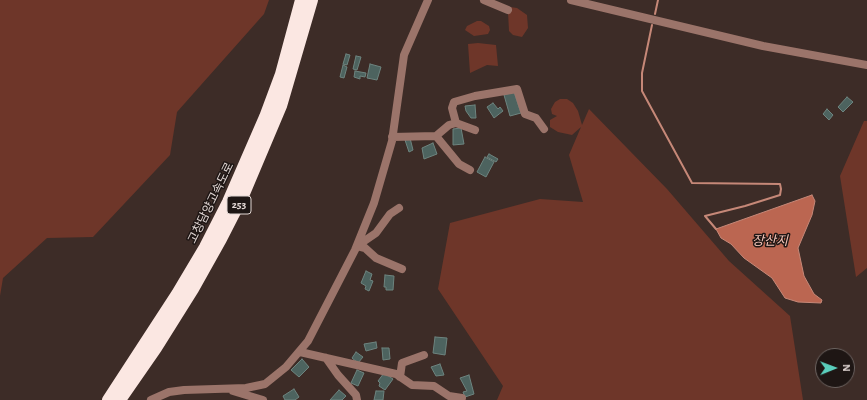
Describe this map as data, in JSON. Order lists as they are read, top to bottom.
{
  "streets": {
    "highway": ["고창담양고속도로", "253"]
  },
  "water": ["장산지"],
  "north": "right"
}
